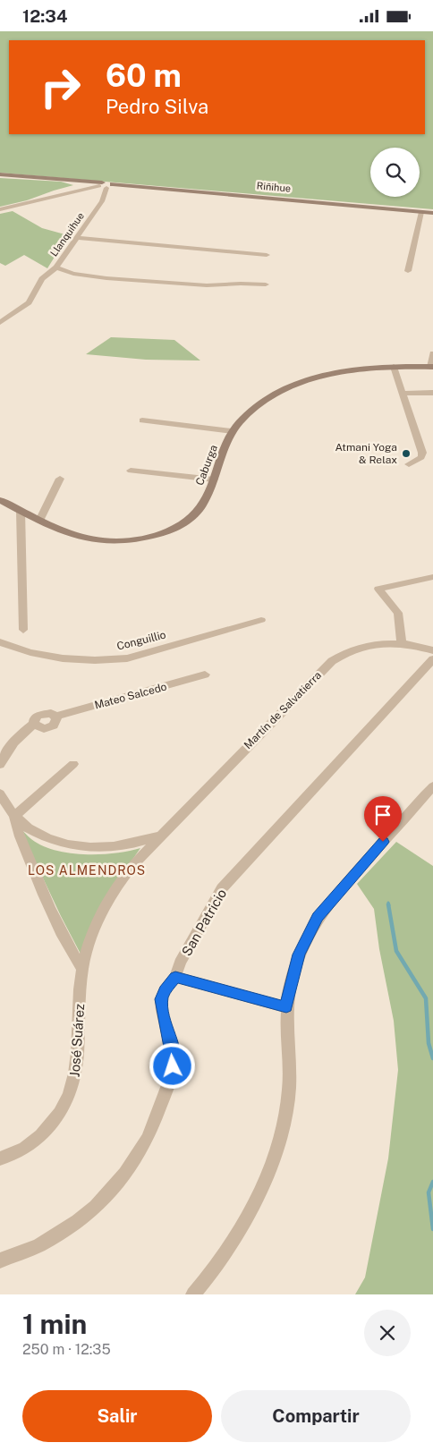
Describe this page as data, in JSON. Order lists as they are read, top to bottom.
{
  "streets": {
    "street": [
      "Riñihue",
      "Llanquihue",
      "Caburga",
      "Conguillio",
      "Mateo Salcedo",
      "Martín de Salvatierra",
      "San Patricio",
      "José Suárez"
    ]
  },
  "crossings": [
    ["Riñihue", "Llanquihue"],
    ["Martín de Salvatierra", "José Suárez"]
  ],
  "districts": ["LOS ALMENDROS"],
  "places": ["Atmani Yoga & Relax"],
  "page": {
    "status": "12:34",
    "turn": ["60 m", "Pedro Silva"],
    "heading": ["1 min", "250 m · 12:35"],
    "buttons": ["Salir", "Compartir"]
  }
}
